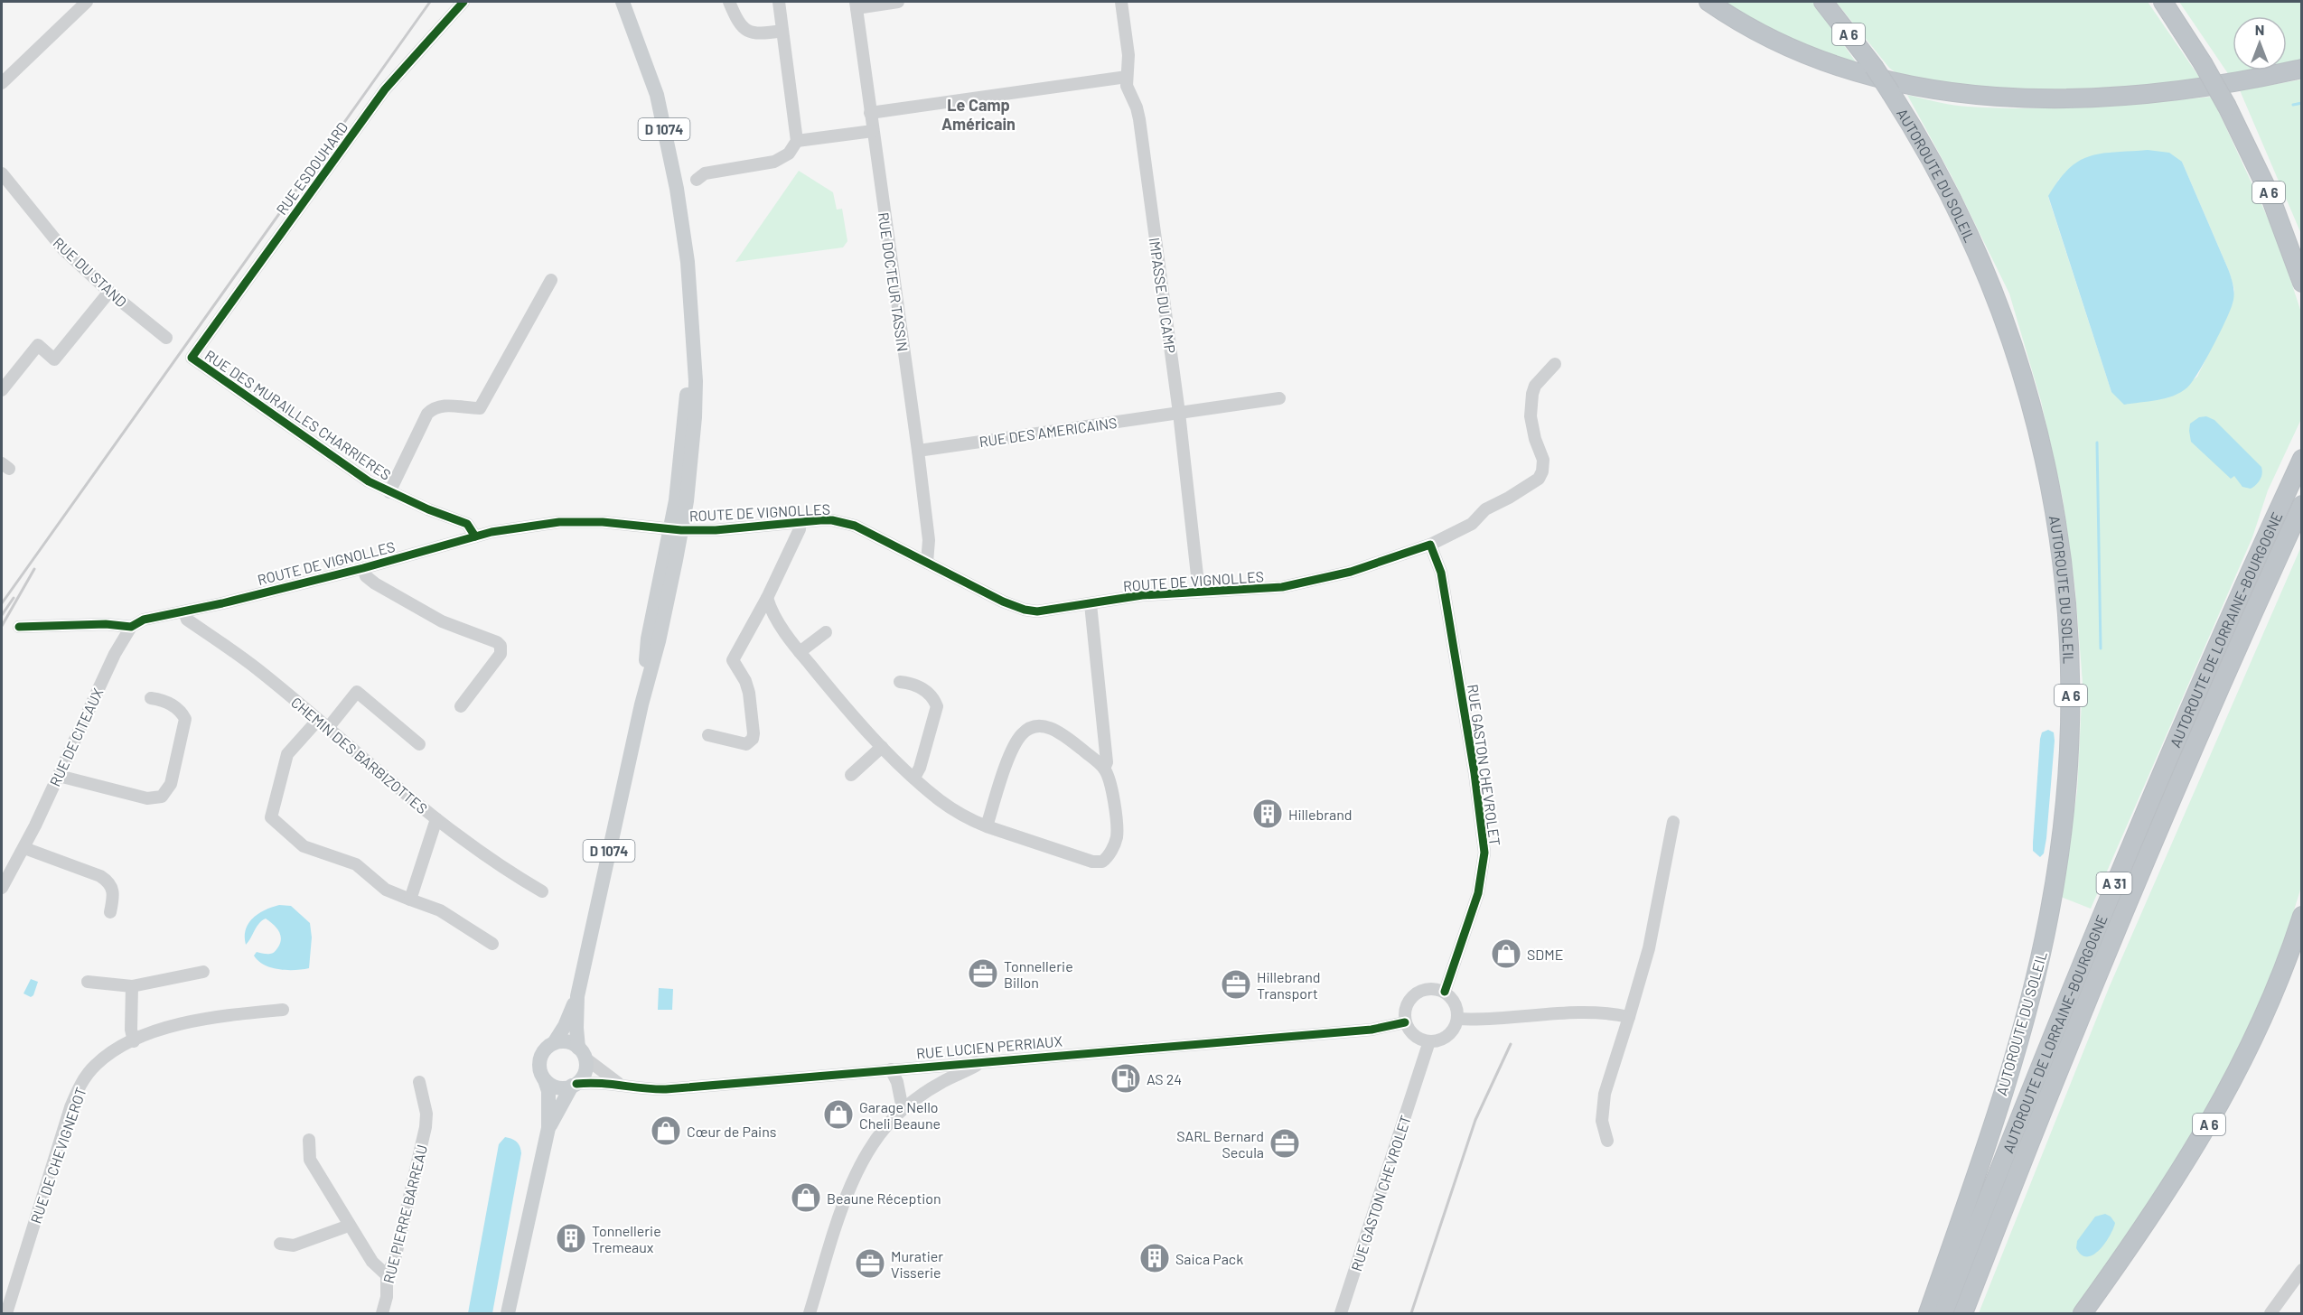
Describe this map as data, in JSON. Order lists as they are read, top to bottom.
{
  "streets": {
    "highway": [
      "A 6",
      "AUTOROUTE DU SOLEIL",
      "AUTOROUTE DE LORRAINE-BOURGOGNE",
      "A 31"
    ],
    "main road": ["D 1074"],
    "street": [
      "RUE ESDOUHARD",
      "RUE DU STAND",
      "RUE DOCTEUR TASSIN",
      "IMPASSE DU CAMP",
      "RUE DES MURAILLES CHARRIERES",
      "RUE DES AMERICAINS",
      "ROUTE DE VIGNOLLES",
      "RUE DE CITEAUX",
      "CHEMIN DES BARBIZOTTES",
      "RUE GASTON CHEVROLET",
      "RUE LUCIEN PERRIAUX",
      "RUE DE CHEVIGNEROT",
      "RUE PIERRE BARREAU"
    ]
  },
  "crossings": [
    ["D 1074", "ROUTE DE VIGNOLLES"],
    ["D 1074", "RUE LUCIEN PERRIAUX"],
    ["RUE ESDOUHARD", "RUE DES MURAILLES CHARRIERES"],
    ["RUE DOCTEUR TASSIN", "RUE DES AMERICAINS"],
    ["RUE DOCTEUR TASSIN", "ROUTE DE VIGNOLLES"],
    ["IMPASSE DU CAMP", "RUE DES AMERICAINS"],
    ["IMPASSE DU CAMP", "ROUTE DE VIGNOLLES"],
    ["RUE DES MURAILLES CHARRIERES", "ROUTE DE VIGNOLLES"],
    ["ROUTE DE VIGNOLLES", "RUE DE CITEAUX"],
    ["ROUTE DE VIGNOLLES", "CHEMIN DES BARBIZOTTES"],
    ["ROUTE DE VIGNOLLES", "RUE GASTON CHEVROLET"],
    ["RUE GASTON CHEVROLET", "RUE LUCIEN PERRIAUX"]
  ],
  "districts": ["Le Camp Américain"],
  "places": {
    "building": ["Hillebrand", "Tonnellerie Tremeaux", "Saica Pack"],
    "shop": [
      "SDME",
      "Garage Nello Cheli Beaune",
      "Cœur de Pains",
      "Beaune Réception"
    ],
    "office": [
      "Tonnellerie Billon",
      "Hillebrand Transport",
      "SARL Bernard Secula",
      "Muratier Visserie"
    ],
    "fuel station": ["AS 24"]
  },
  "north": "top"
}
